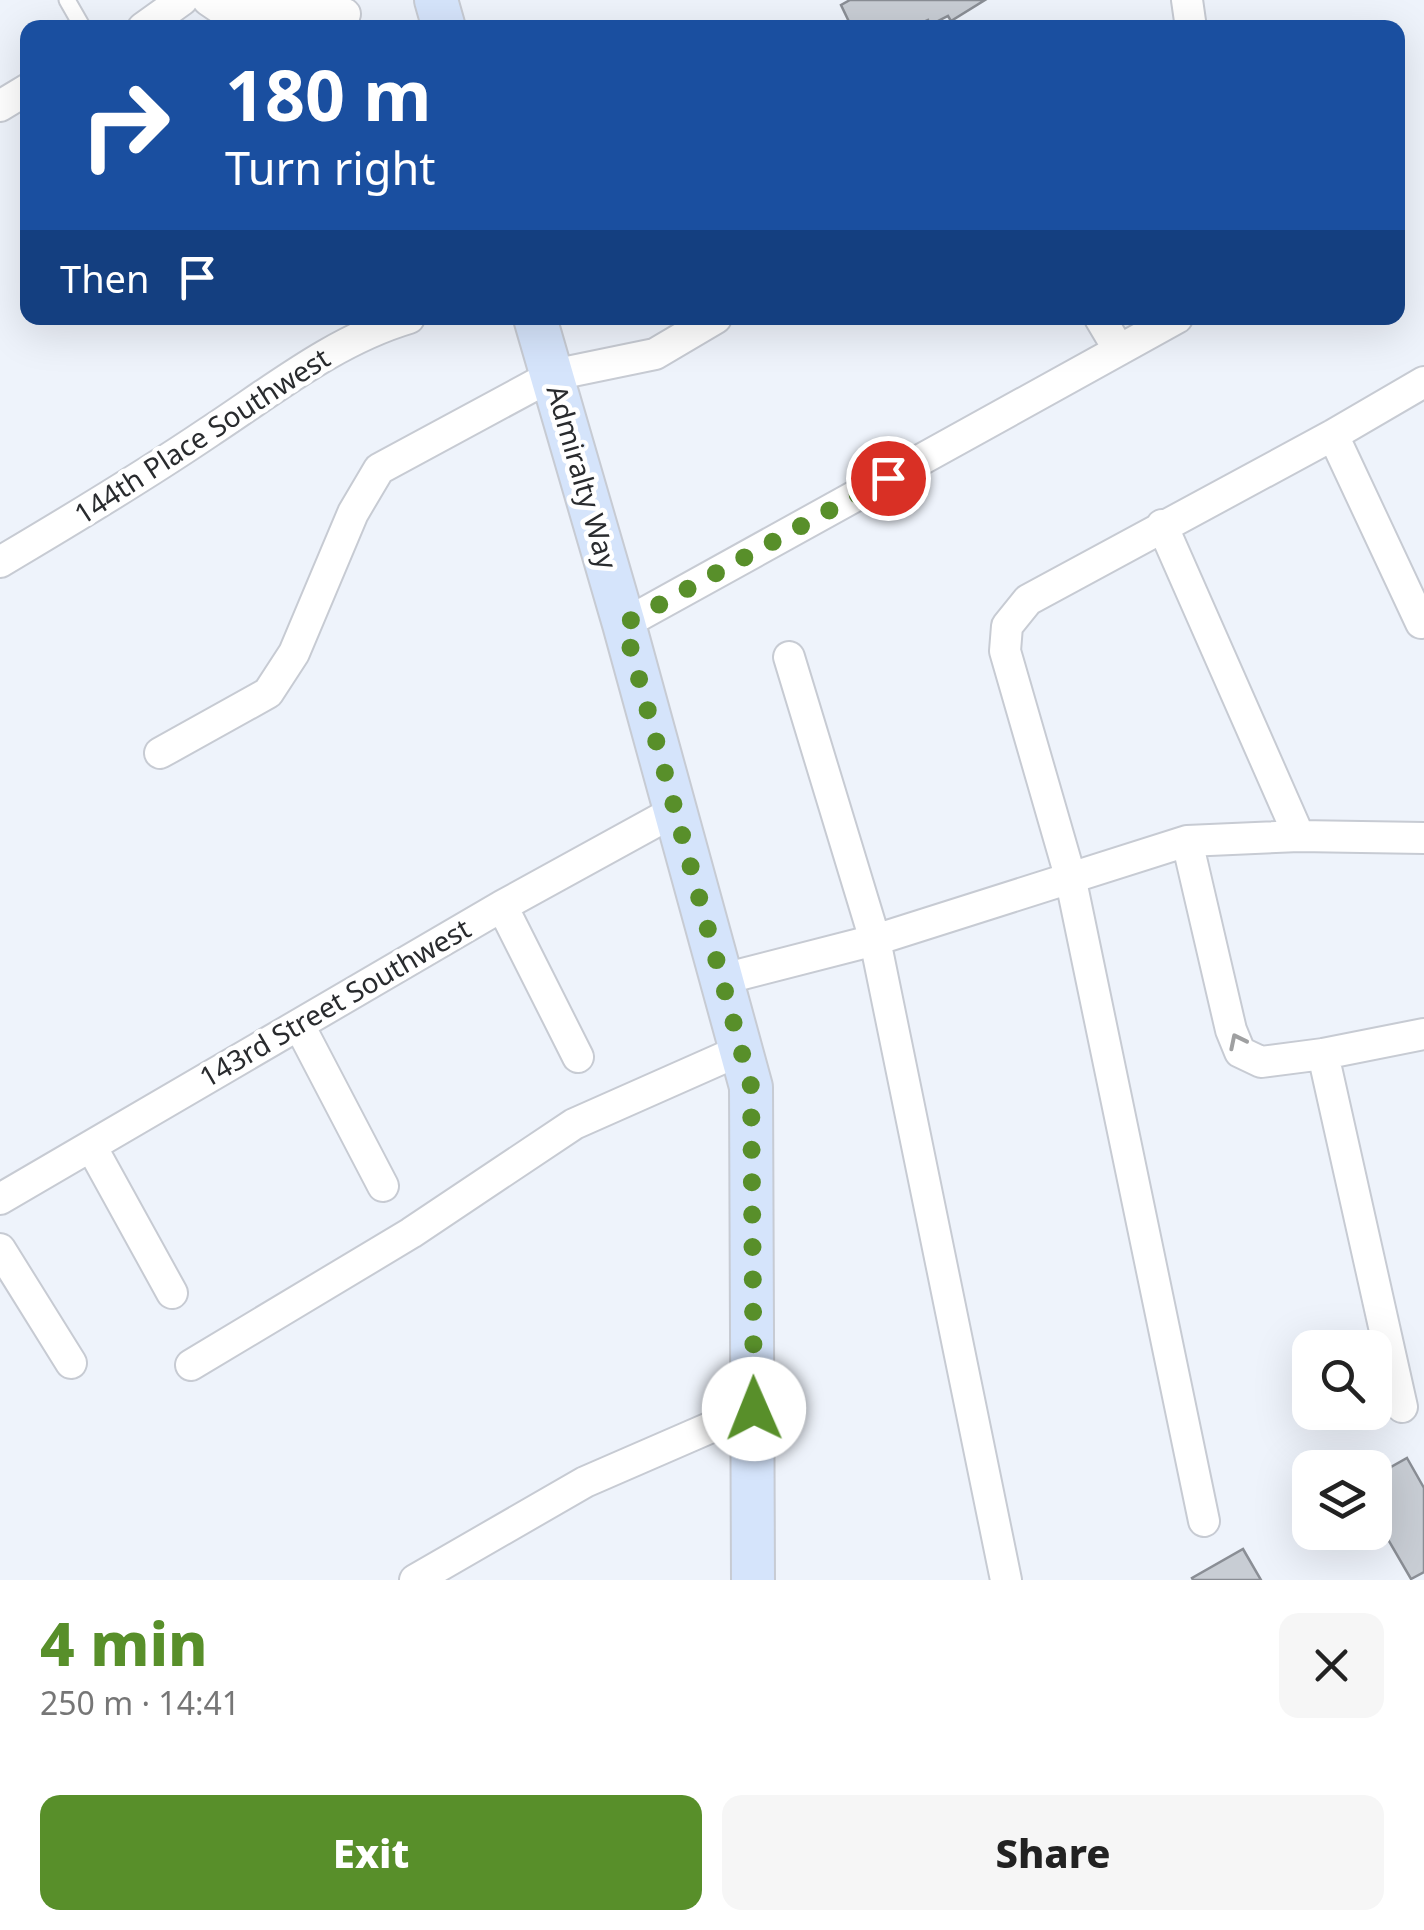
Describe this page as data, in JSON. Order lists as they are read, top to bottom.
{
  "streets": {
    "street": ["144th Place Southwest", "Admiralty Way", "143rd Street Southwest"]
  },
  "crossings": [
    ["Admiralty Way", "143rd Street Southwest"]
  ],
  "page": {
    "turn": ["180 m", "Turn right"],
    "then": "Then",
    "heading": ["4 min", "250 m · 14:41"],
    "buttons": ["Exit", "Share"]
  }
}
